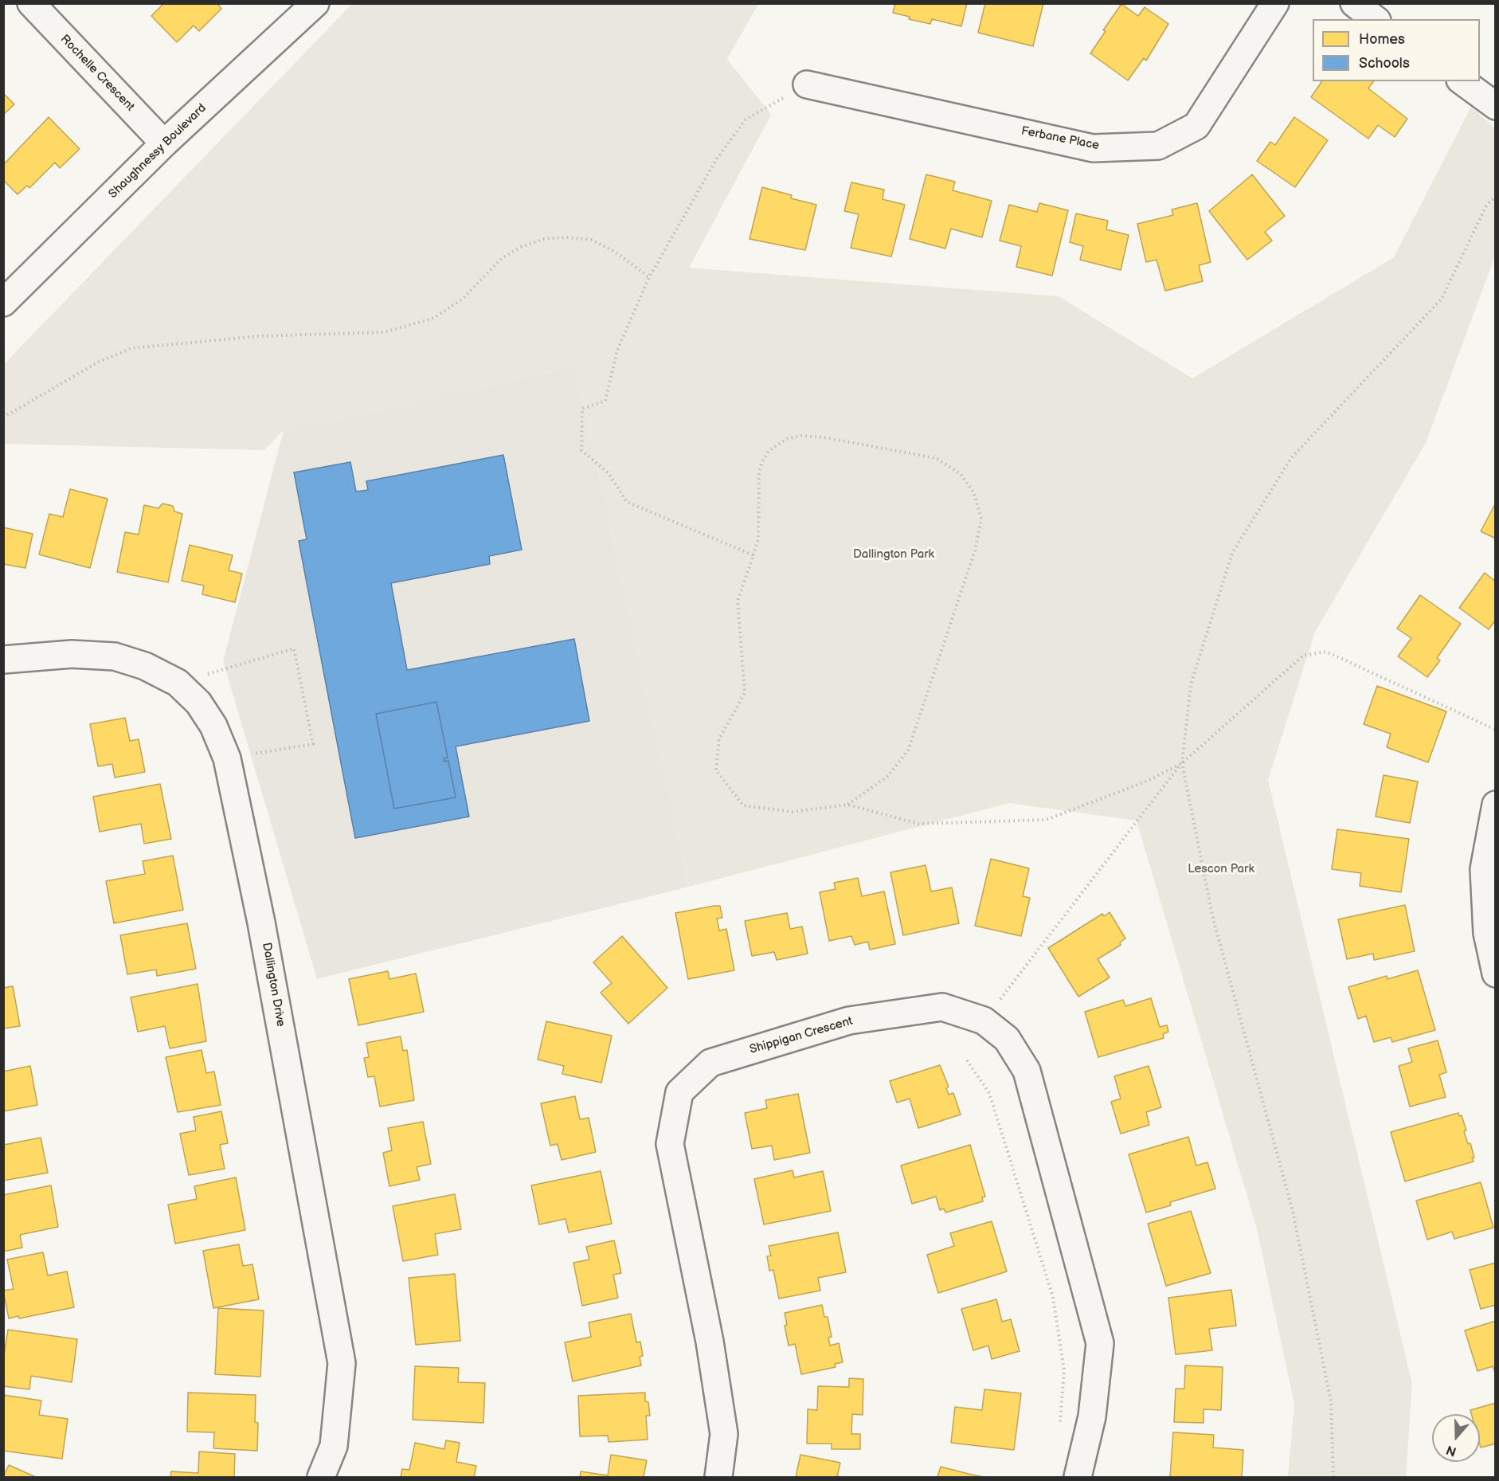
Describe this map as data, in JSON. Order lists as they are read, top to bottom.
{
  "streets": {
    "street": [
      "Rochelle Crescent",
      "Ferbane Place",
      "Shaughnessy Boulevard",
      "Dallington Drive",
      "Shippigan Crescent"
    ]
  },
  "crossings": [
    ["Rochelle Crescent", "Shaughnessy Boulevard"]
  ],
  "parks": ["Dallington Park", "Lescon Park"],
  "legend": ["Homes", "Schools"],
  "north": "bottom"
}
